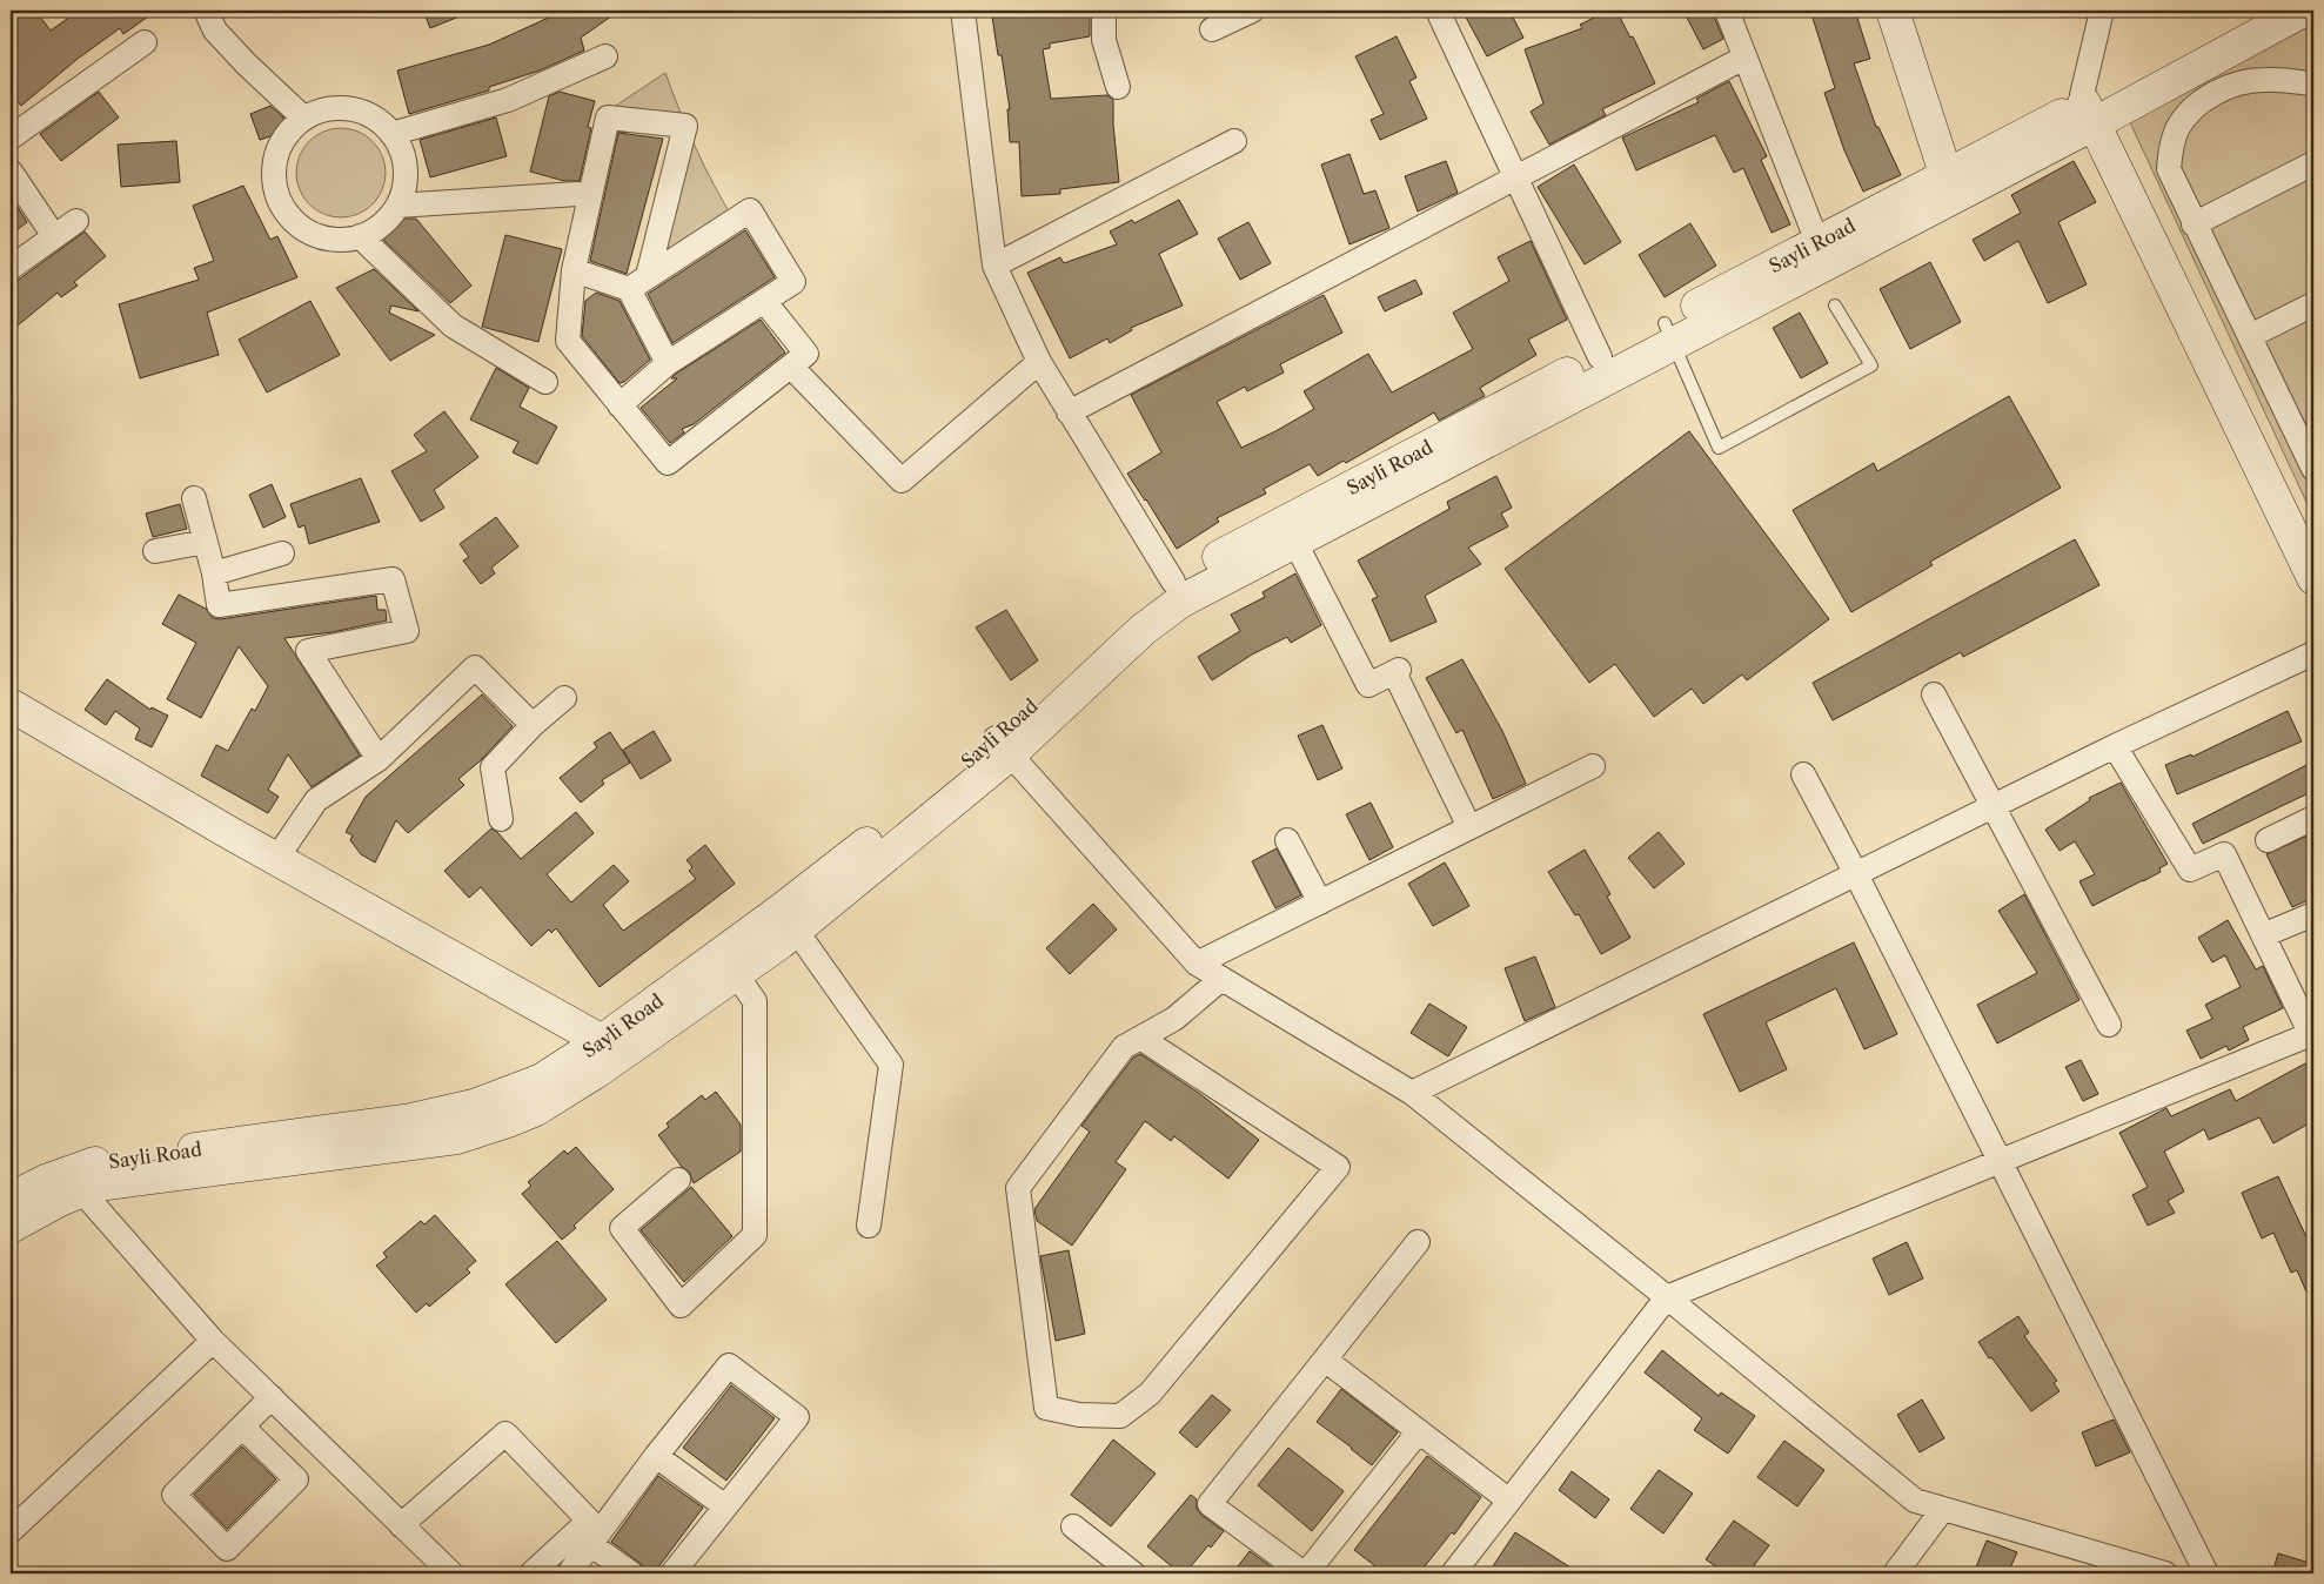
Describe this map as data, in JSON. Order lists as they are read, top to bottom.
{
  "streets": {
    "main road": ["Sayli Road"]
  }
}
